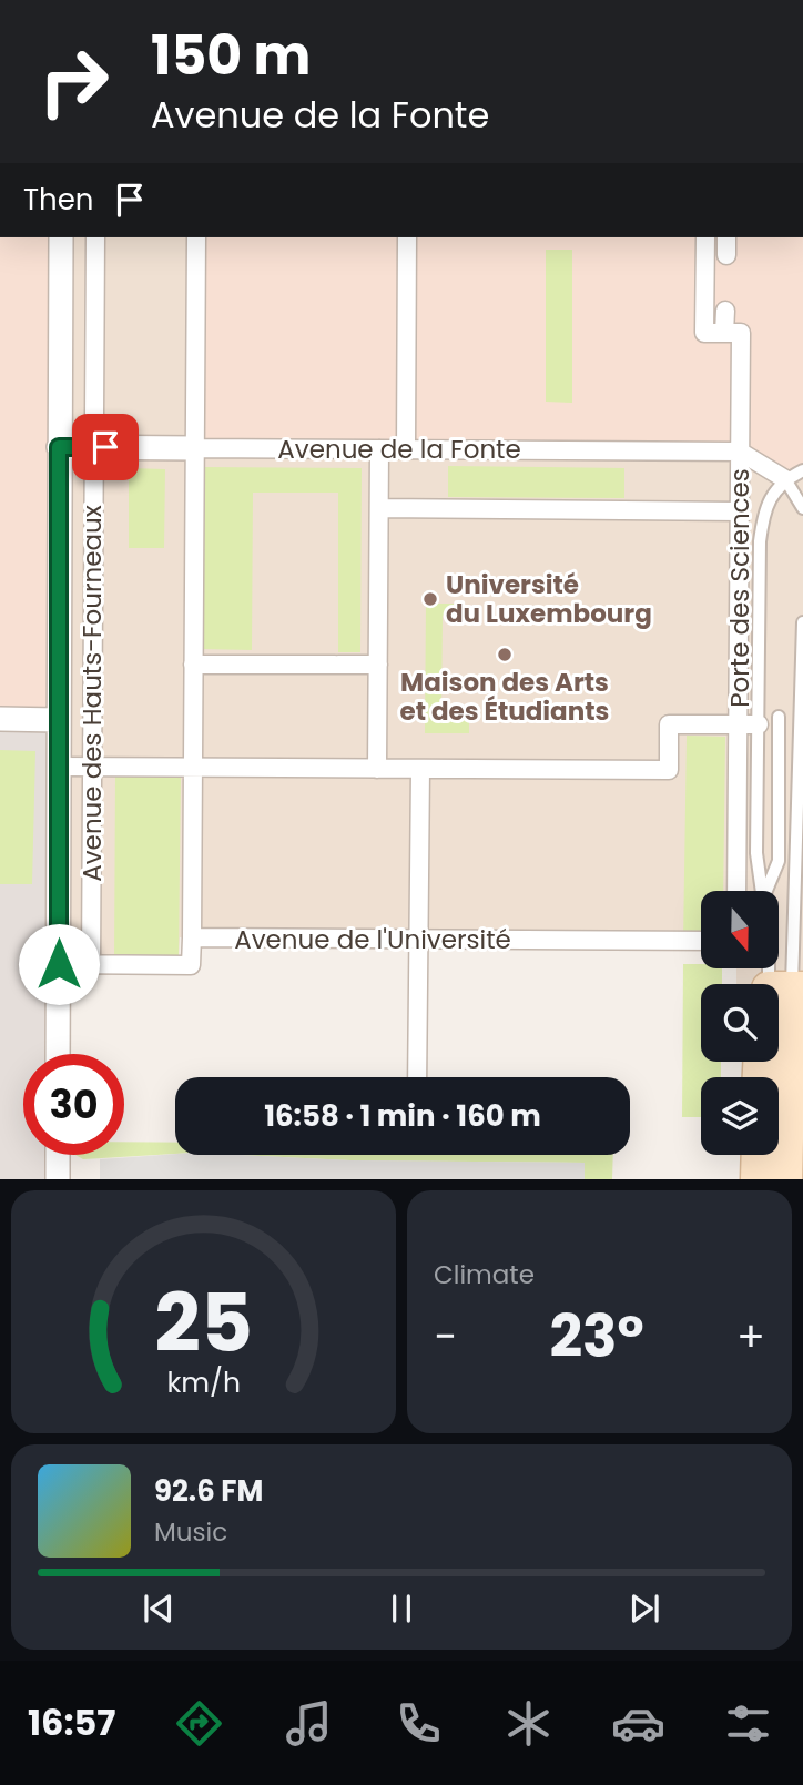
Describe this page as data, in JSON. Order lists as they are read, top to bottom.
{
  "streets": {
    "street": [
      "Avenue de la Fonte",
      "Porte des Sciences",
      "Avenue des Hauts-Fourneaux",
      "Avenue de l'Université"
    ]
  },
  "crossings": [
    ["Avenue de la Fonte", "Porte des Sciences"],
    ["Avenue de la Fonte", "Avenue des Hauts-Fourneaux"]
  ],
  "places": ["Université du Luxembourg", "Maison des Arts et des Étudiants"],
  "north": "bottom",
  "page": {
    "turn": ["150 m", "Avenue de la Fonte"],
    "then": "Then",
    "limit": "30",
    "trip": "16:58 · 1 min · 160 m",
    "tile": "Climate",
    "heat": ["−", "23°", "+"],
    "song": ["92.6 FM", "Music"],
    "tabs": "16:57",
    "gauge": ["25", "km/h"]
  }
}
